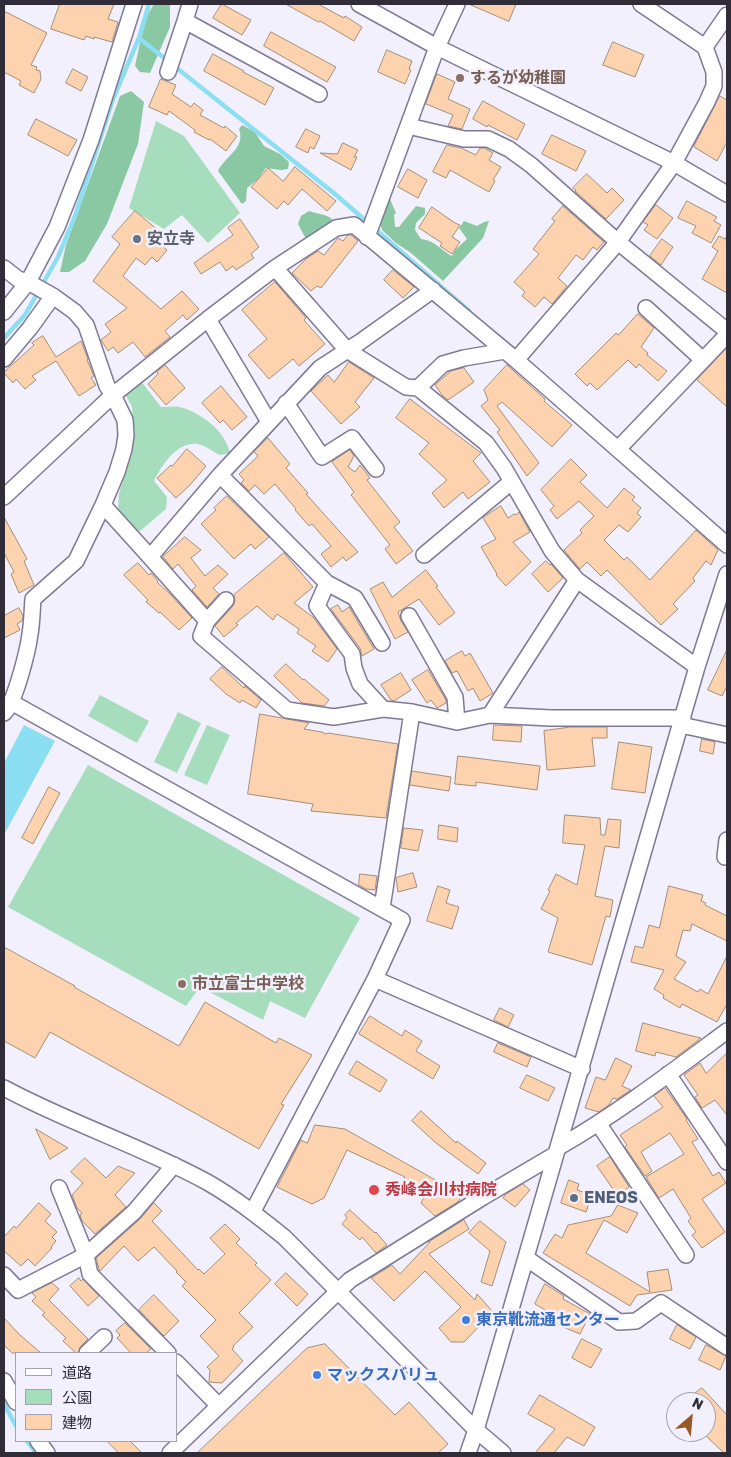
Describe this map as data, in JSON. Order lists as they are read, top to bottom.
{
  "places": [
    "するが幼稚園",
    "安立寺",
    "市立富士中学校",
    "秀峰会川村病院",
    "ENEOS",
    "東京靴流通センター",
    "マックスバリュ"
  ],
  "legend": ["道路", "公園", "建物"],
  "north": "top right"
}
